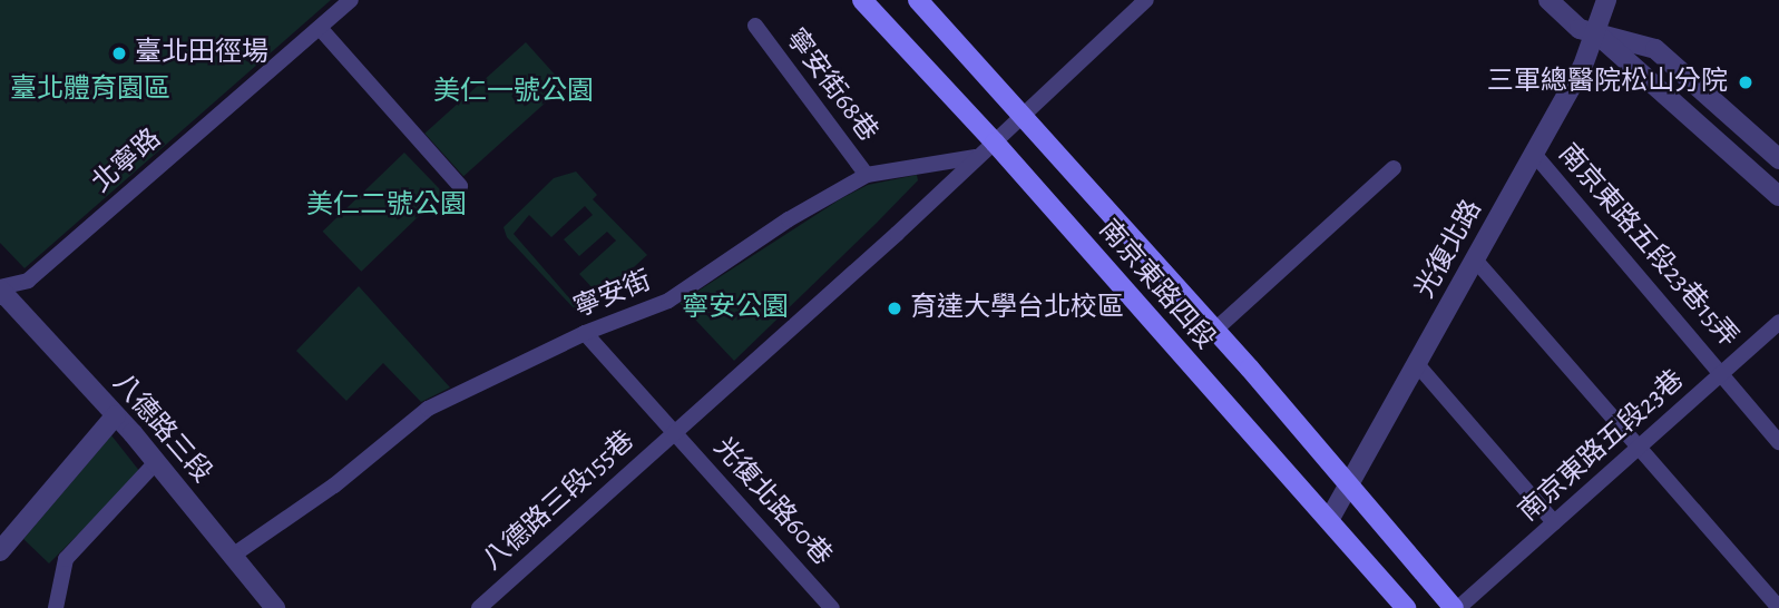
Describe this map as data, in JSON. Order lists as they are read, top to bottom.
{
  "streets": {
    "main road": ["南京東路四段"],
    "street": [
      "寧安街68巷",
      "北寧路",
      "南京東路五段23巷15弄",
      "光復北路",
      "寧安街",
      "八德路三段",
      "南京東路五段23巷",
      "八德路三段155巷",
      "光復北路60巷"
    ]
  },
  "crossings": [
    ["寧安街68巷", "寧安街"],
    ["北寧路", "八德路三段"],
    ["南京東路五段23巷15弄", "光復北路"],
    ["南京東路五段23巷15弄", "南京東路五段23巷"],
    ["光復北路", "南京東路四段"],
    ["南京東路四段", "南京東路五段23巷"],
    ["寧安街", "八德路三段"],
    ["寧安街", "八德路三段155巷"],
    ["寧安街", "光復北路60巷"],
    ["八德路三段155巷", "光復北路60巷"]
  ],
  "parks": [
    "臺北體育園區",
    "美仁一號公園",
    "美仁二號公園",
    "寧安公園"
  ],
  "places": ["臺北田徑場", "三軍總醫院松山分院", "育達大學台北校區"]
}
